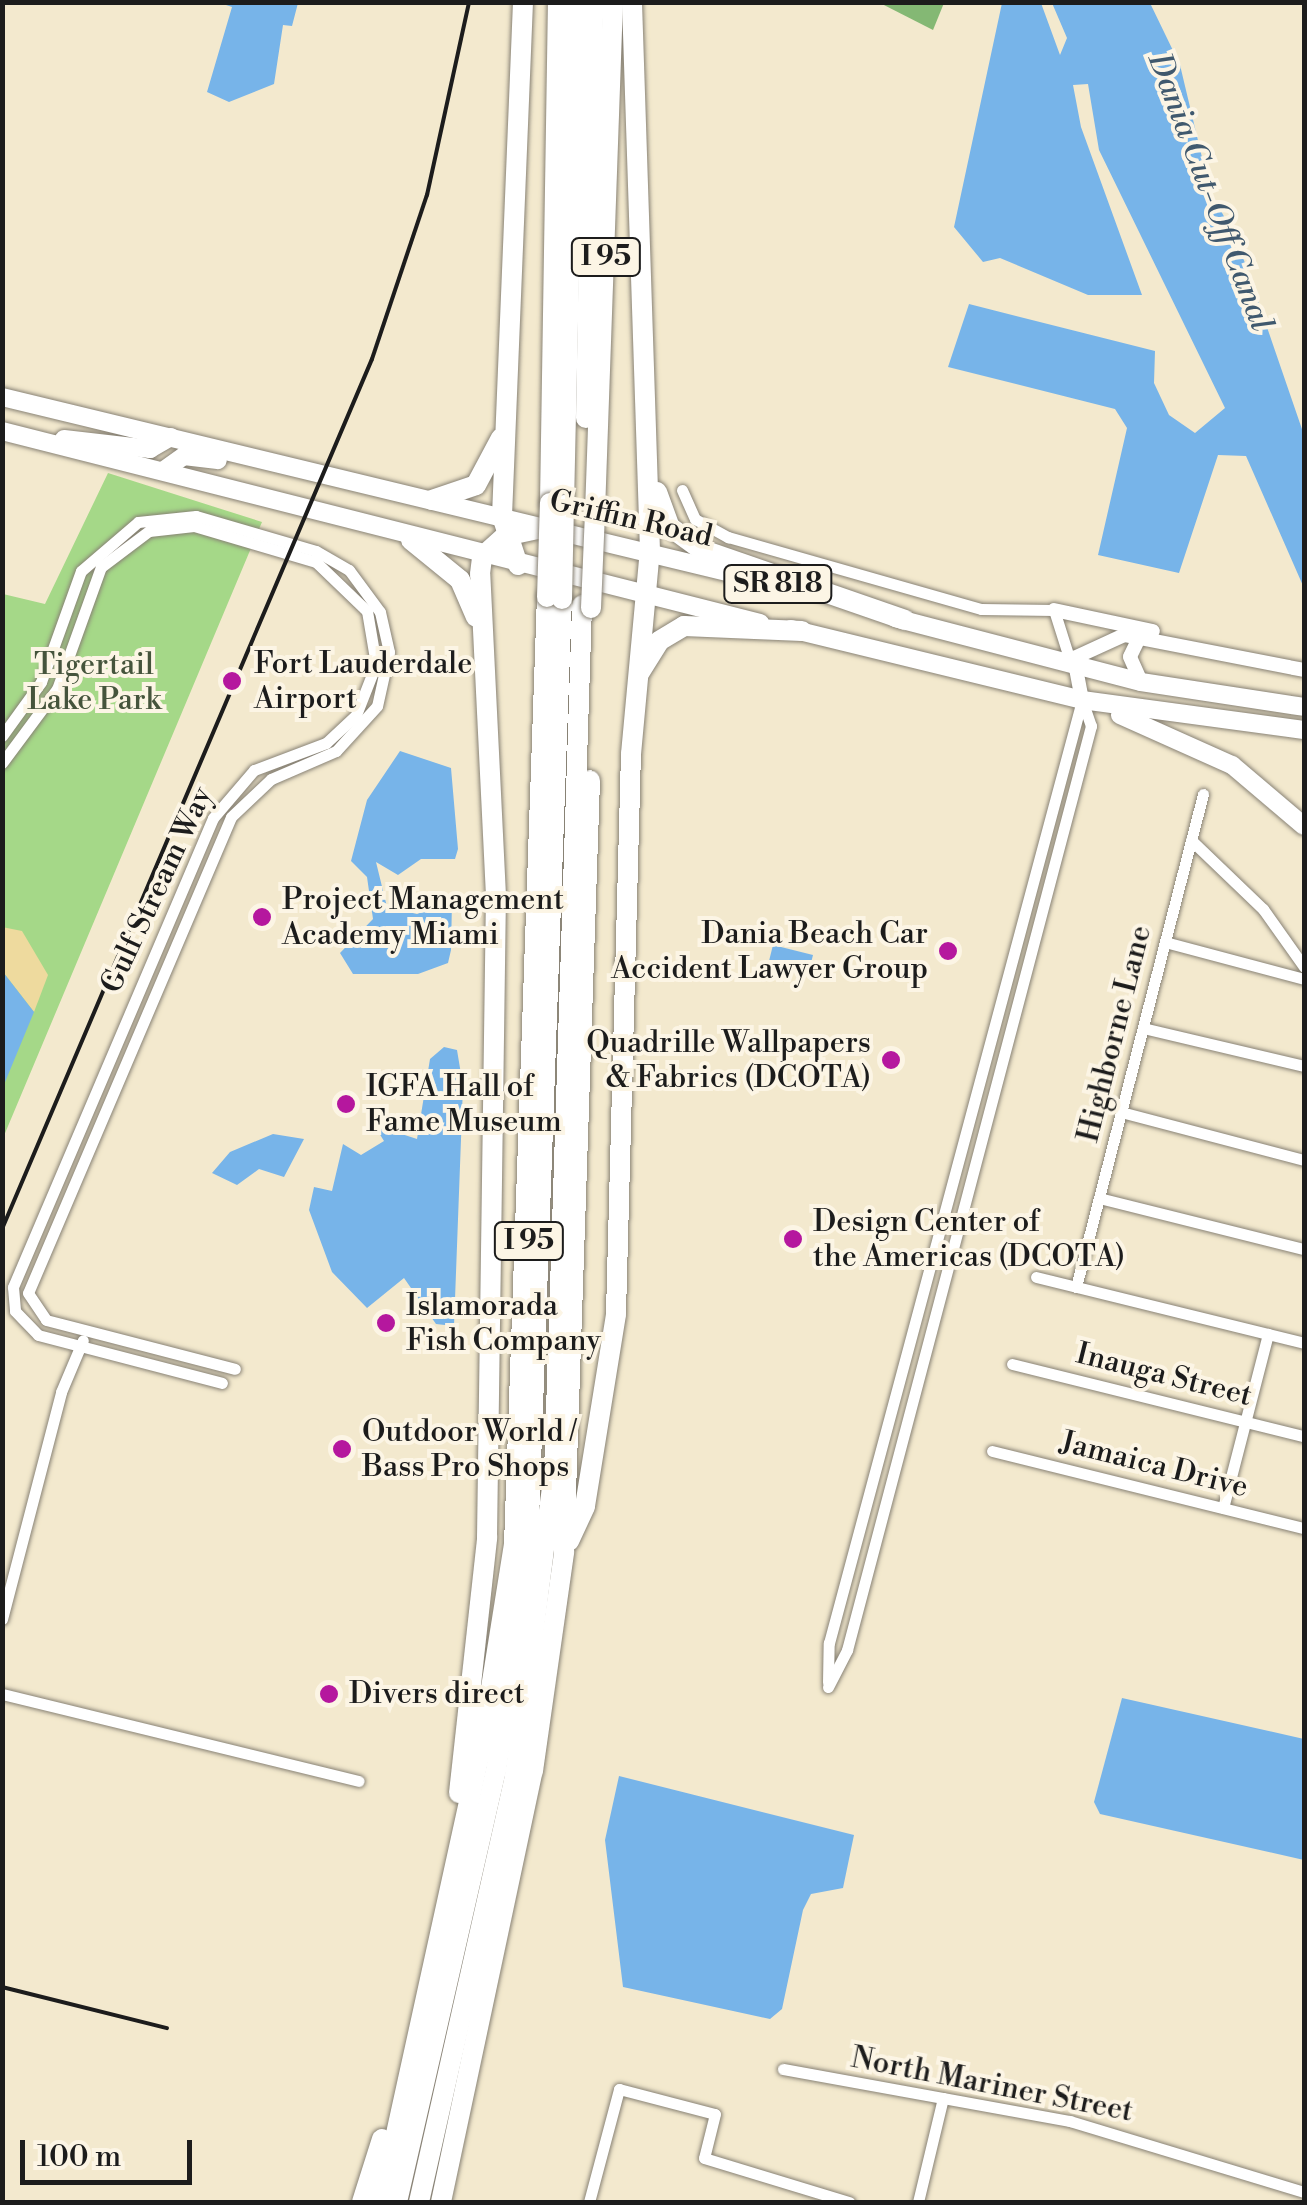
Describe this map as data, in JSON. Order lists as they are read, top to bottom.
{
  "streets": {
    "highway": ["I 95"],
    "main road": ["Griffin Road", "SR 818"],
    "street": [
      "Gulf Stream Way",
      "Highborne Lane",
      "Inauga Street",
      "Jamaica Drive",
      "North Mariner Street"
    ]
  },
  "water": ["Dania Cut-Off Canal"],
  "parks": ["Tigertail Lake Park"],
  "places": [
    "Fort Lauderdale Airport",
    "Project Management Academy Miami",
    "Dania Beach Car Accident Lawyer Group",
    "Quadrille Wallpapers & Fabrics (DCOTA)",
    "IGFA Hall of Fame Museum",
    "Design Center of the Americas (DCOTA)",
    "Islamorada Fish Company",
    "Outdoor World / Bass Pro Shops",
    "Divers direct"
  ],
  "scale_bar": "100 m"
}
